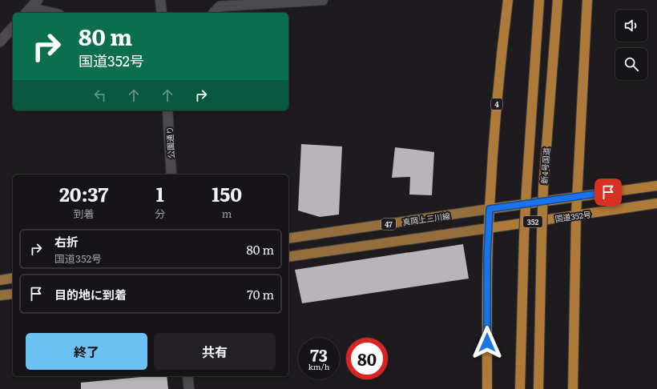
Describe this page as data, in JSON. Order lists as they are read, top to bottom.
{
  "streets": {
    "highway": [
      "4",
      "新4号国道",
      "国道352号",
      "352"
    ],
    "main road": ["真岡上三川線", "47"],
    "street": ["公園通り"]
  },
  "crossings": [
    ["4", "国道352号"],
    ["4", "真岡上三川線"],
    ["4", "352"],
    ["4", "47"],
    ["国道352号", "47"],
    ["真岡上三川線", "352"]
  ],
  "page": {
    "turn": ["80 m", "国道352号"],
    "eta": [
      "20:37",
      "到着",
      "1",
      "分",
      "150",
      "m"
    ],
    "list": [
      {
        "name": "右折",
        "note": "国道352号",
        "value": "80 m"
      },
      {
        "name": "目的地に到着",
        "value": "70 m"
      }
    ],
    "buttons": ["終了", "共有"],
    "speed": "73 km/h",
    "limit": "80"
  }
}
